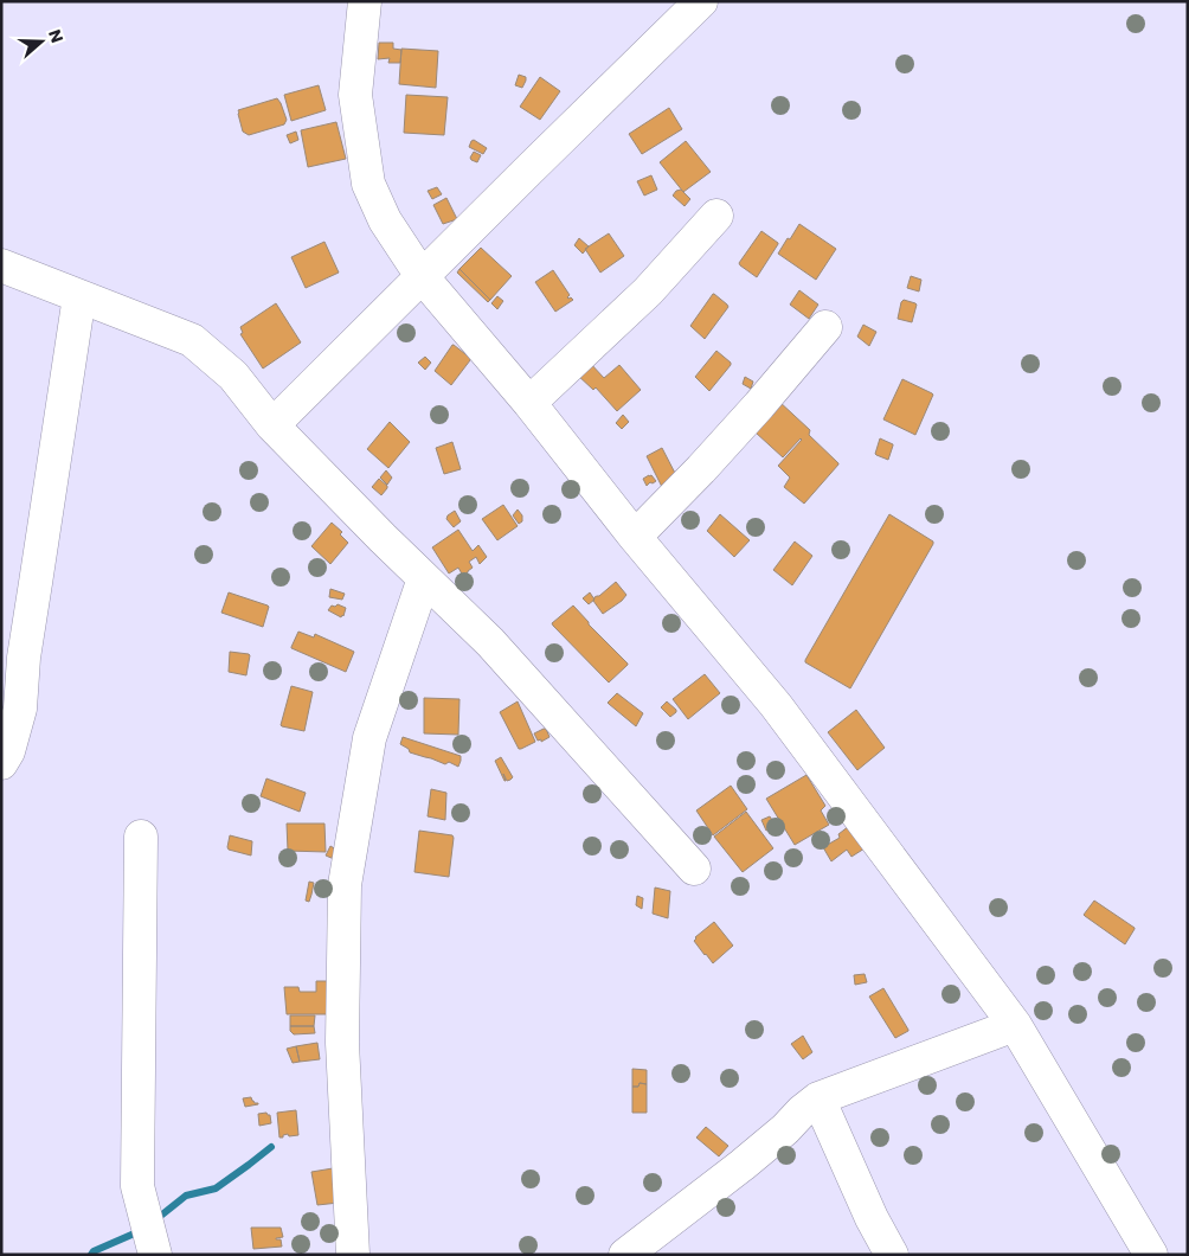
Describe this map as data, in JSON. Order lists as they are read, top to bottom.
{
  "north": "right"
}
